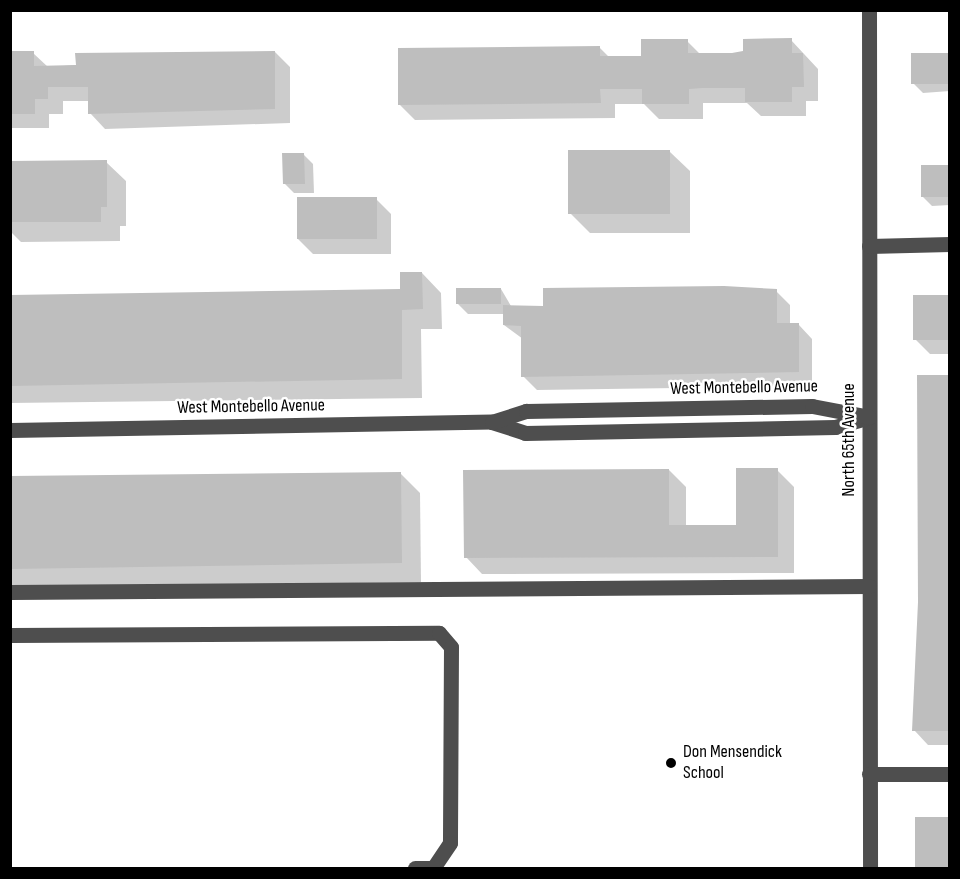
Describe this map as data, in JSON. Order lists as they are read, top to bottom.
{
  "streets": {
    "street": ["West Montebello Avenue", "North 65th Avenue"]
  },
  "crossings": [
    ["West Montebello Avenue", "North 65th Avenue"]
  ],
  "places": ["Don Mensendick School"]
}
